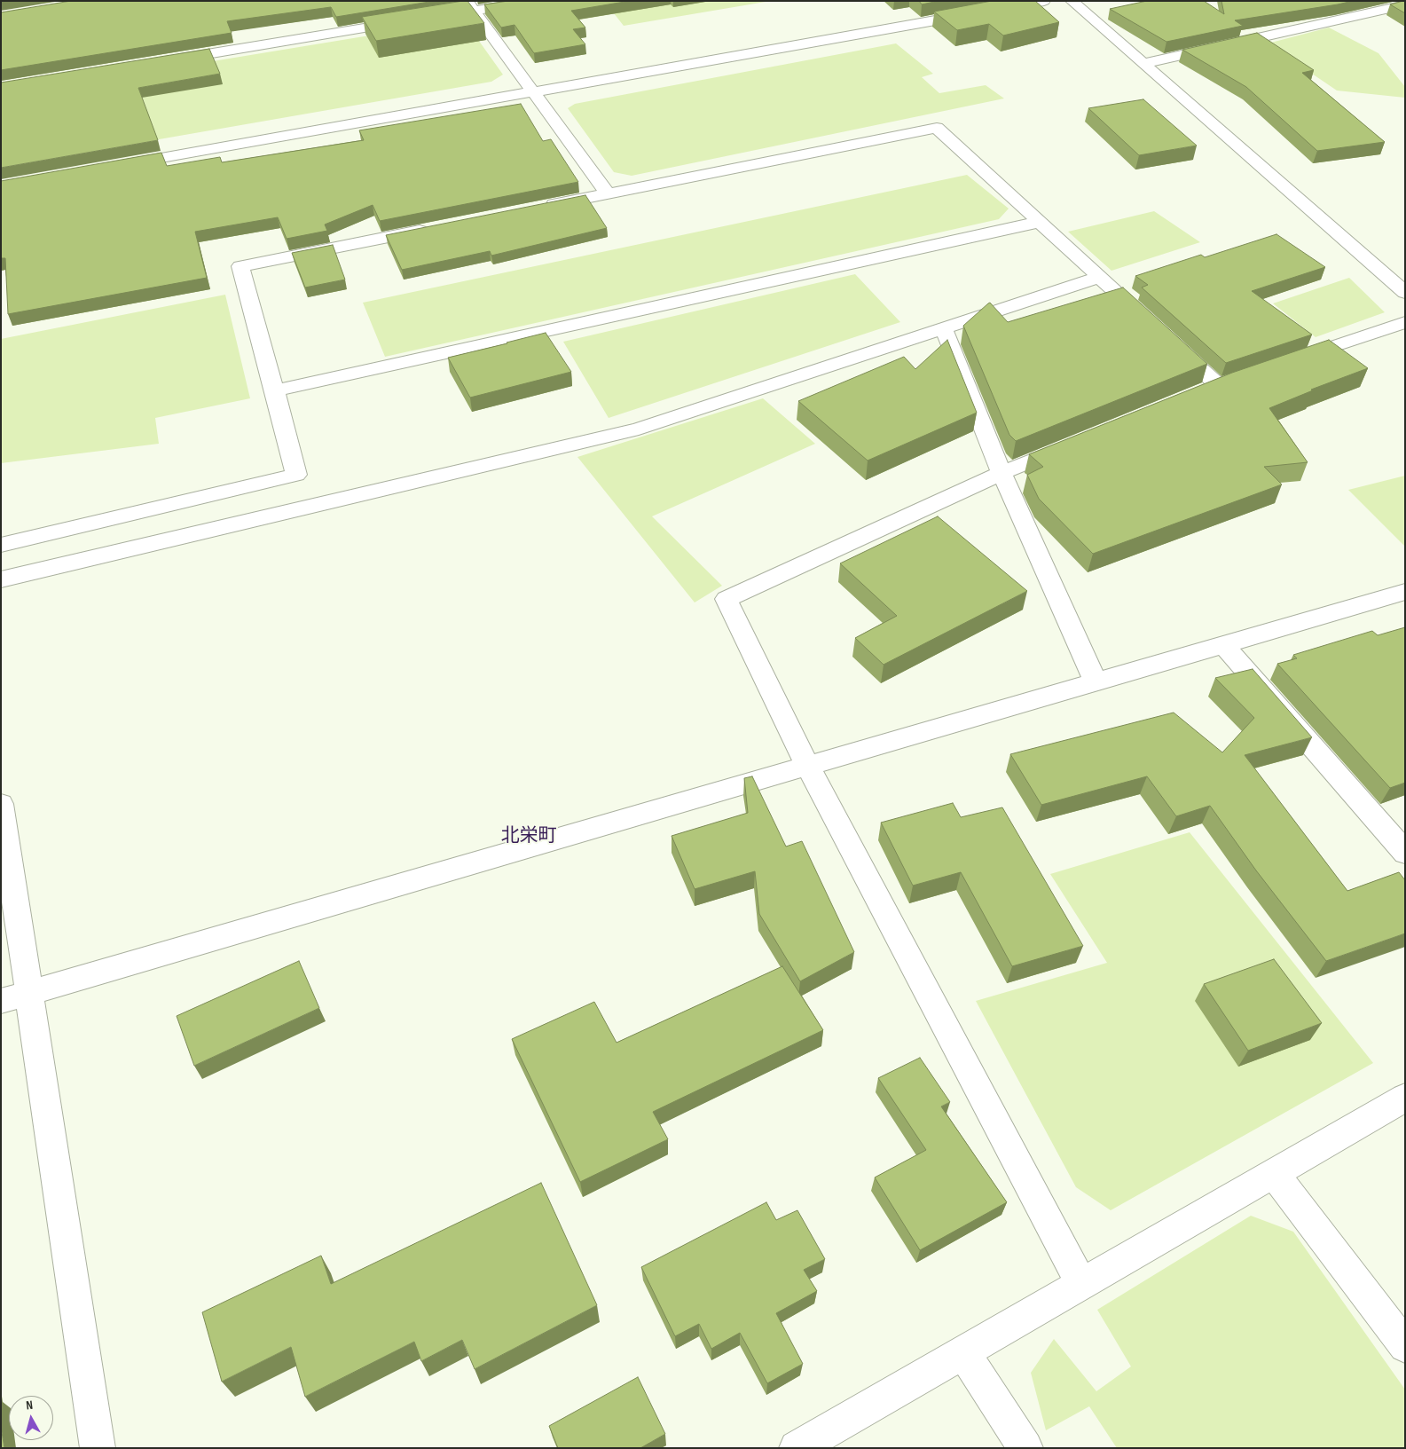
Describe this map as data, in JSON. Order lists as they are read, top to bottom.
{
  "districts": ["北栄町"],
  "north": "top"
}
